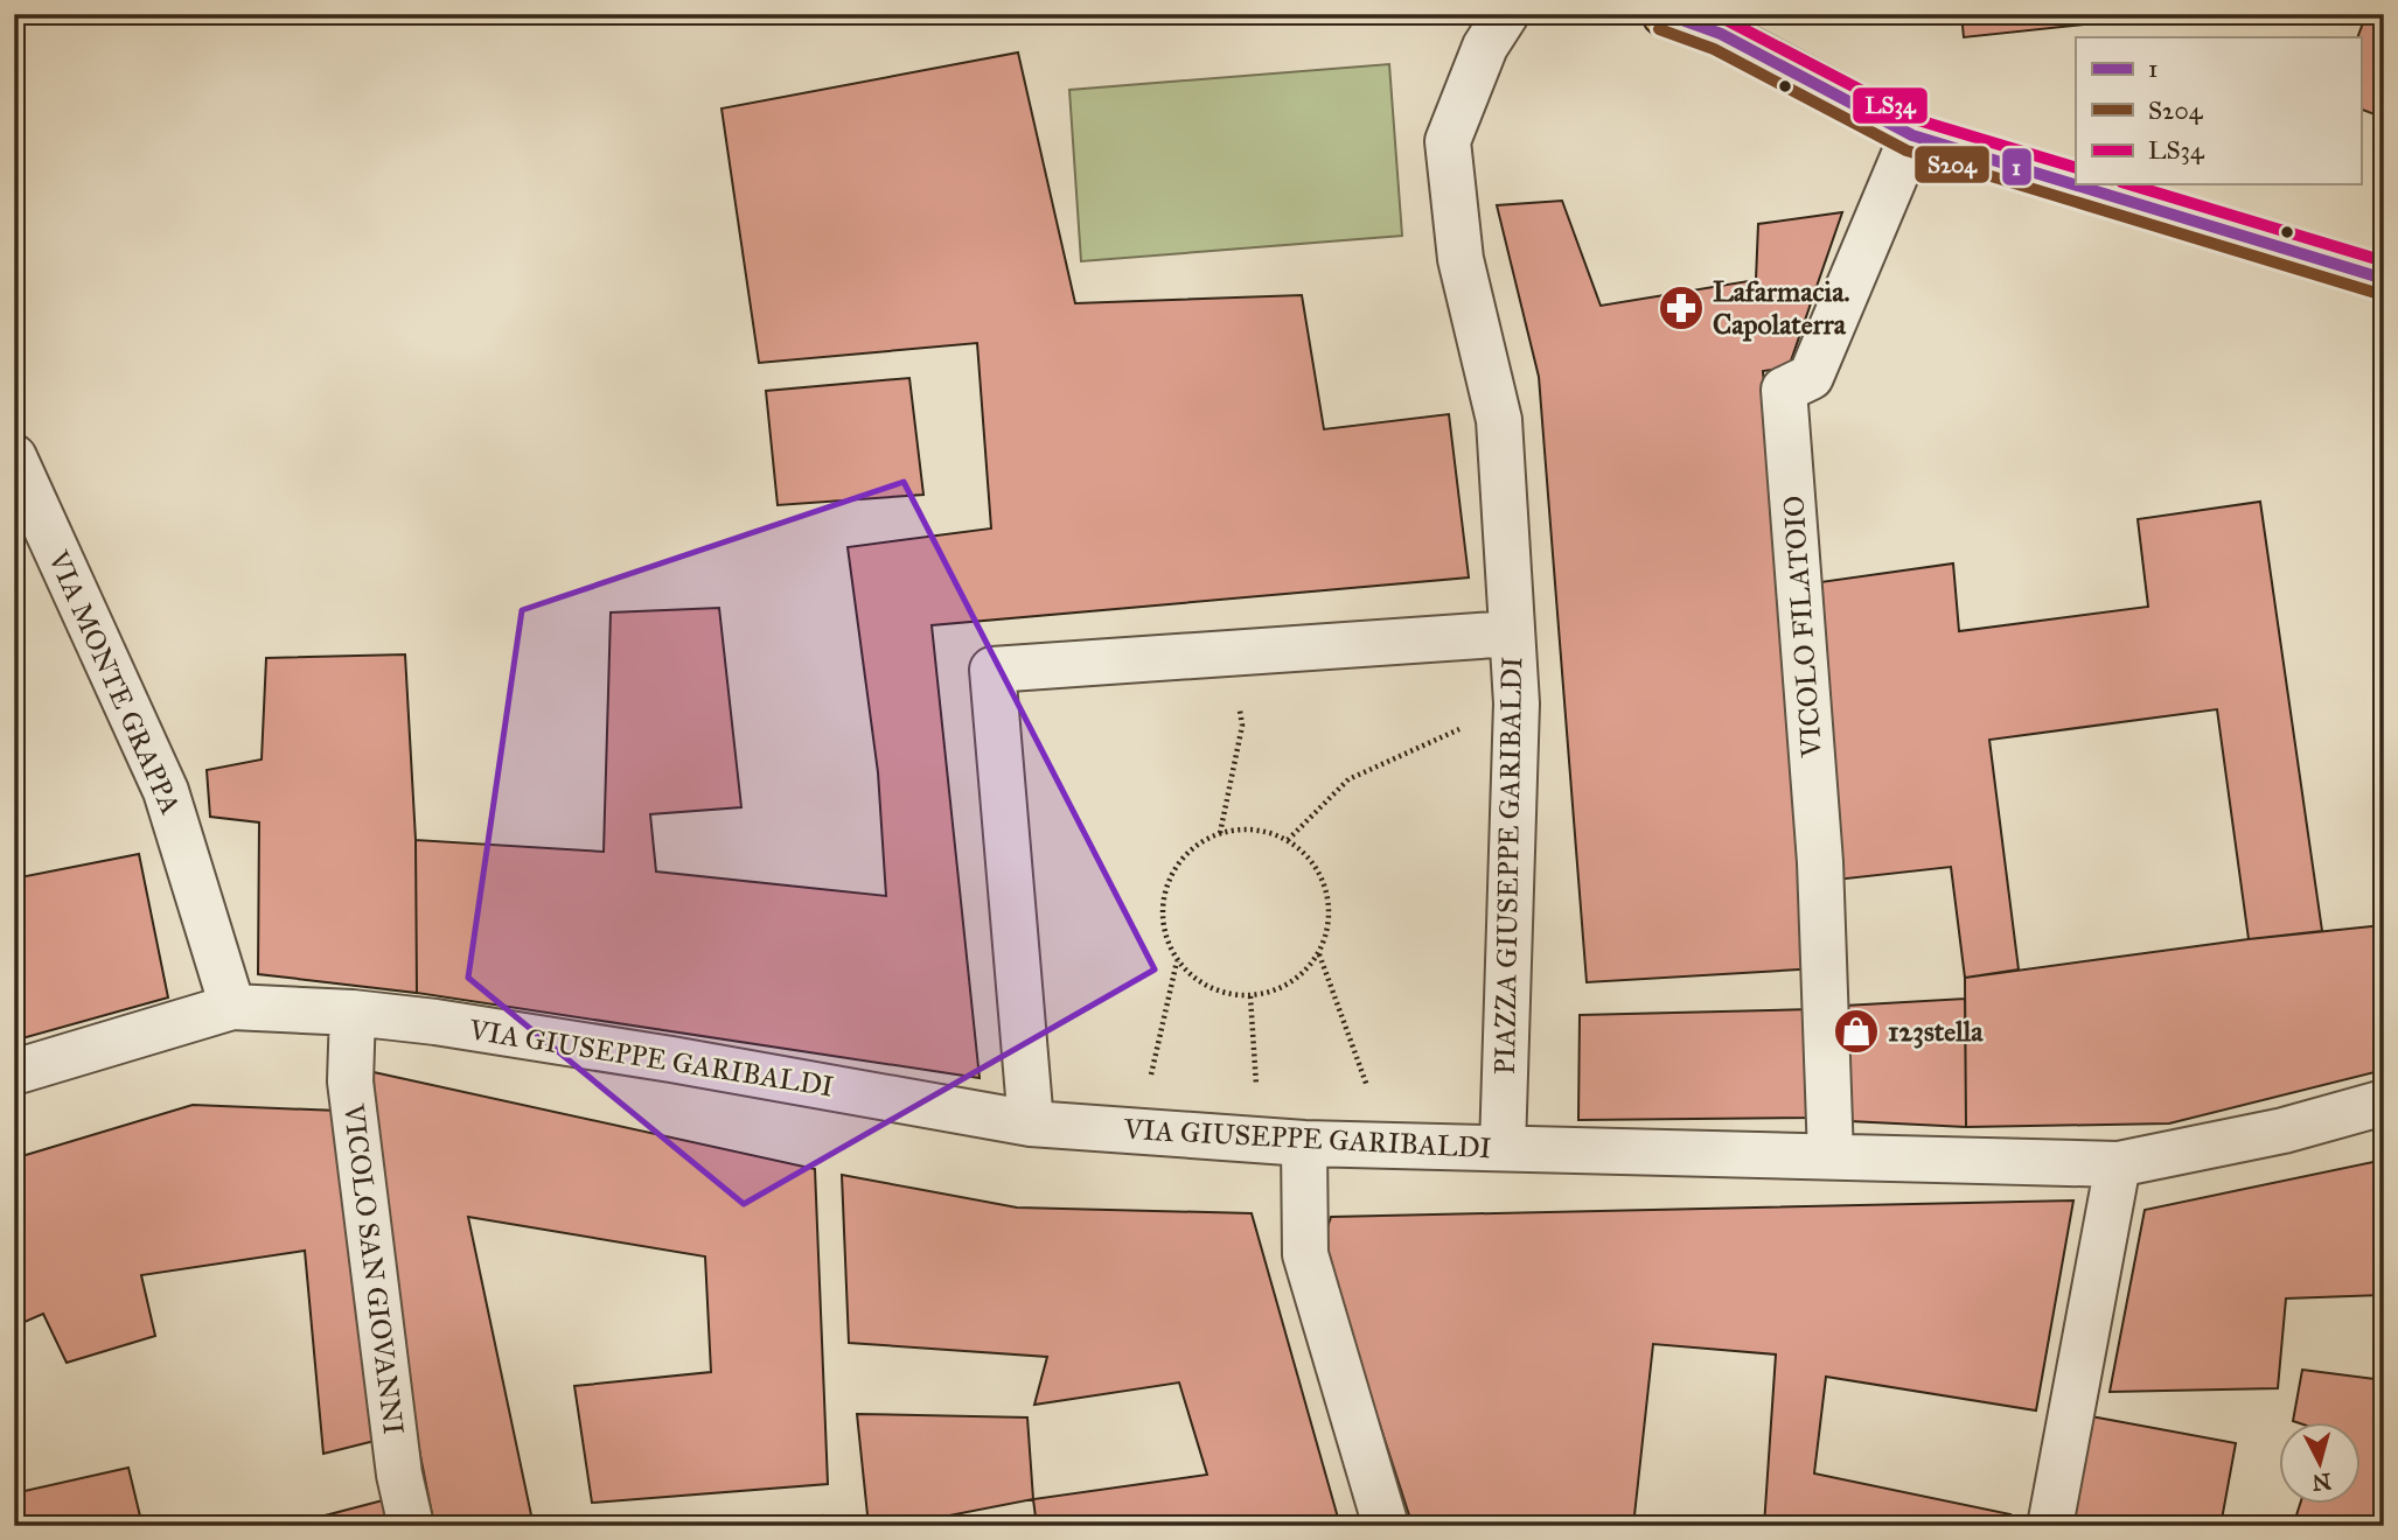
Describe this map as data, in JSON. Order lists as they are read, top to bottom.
{
  "streets": {
    "street": [
      "VICOLO FILATOIO",
      "VIA MONTE GRAPPA",
      "PIAZZA GIUSEPPE GARIBALDI",
      "VIA GIUSEPPE GARIBALDI",
      "VICOLO SAN GIOVANNI"
    ]
  },
  "crossings": [
    ["VICOLO FILATOIO", "VIA GIUSEPPE GARIBALDI"],
    ["VIA MONTE GRAPPA", "VIA GIUSEPPE GARIBALDI"],
    ["PIAZZA GIUSEPPE GARIBALDI", "VIA GIUSEPPE GARIBALDI"],
    ["VIA GIUSEPPE GARIBALDI", "VICOLO SAN GIOVANNI"]
  ],
  "places": {
    "pharmacy": ["Lafarmacia. Capolaterra"],
    "shop": ["123stella"]
  },
  "lines": ["transit line 1", "transit line LS34", "transit line S204"],
  "legend": ["1", "S204", "LS34"],
  "north": "bottom"
}
